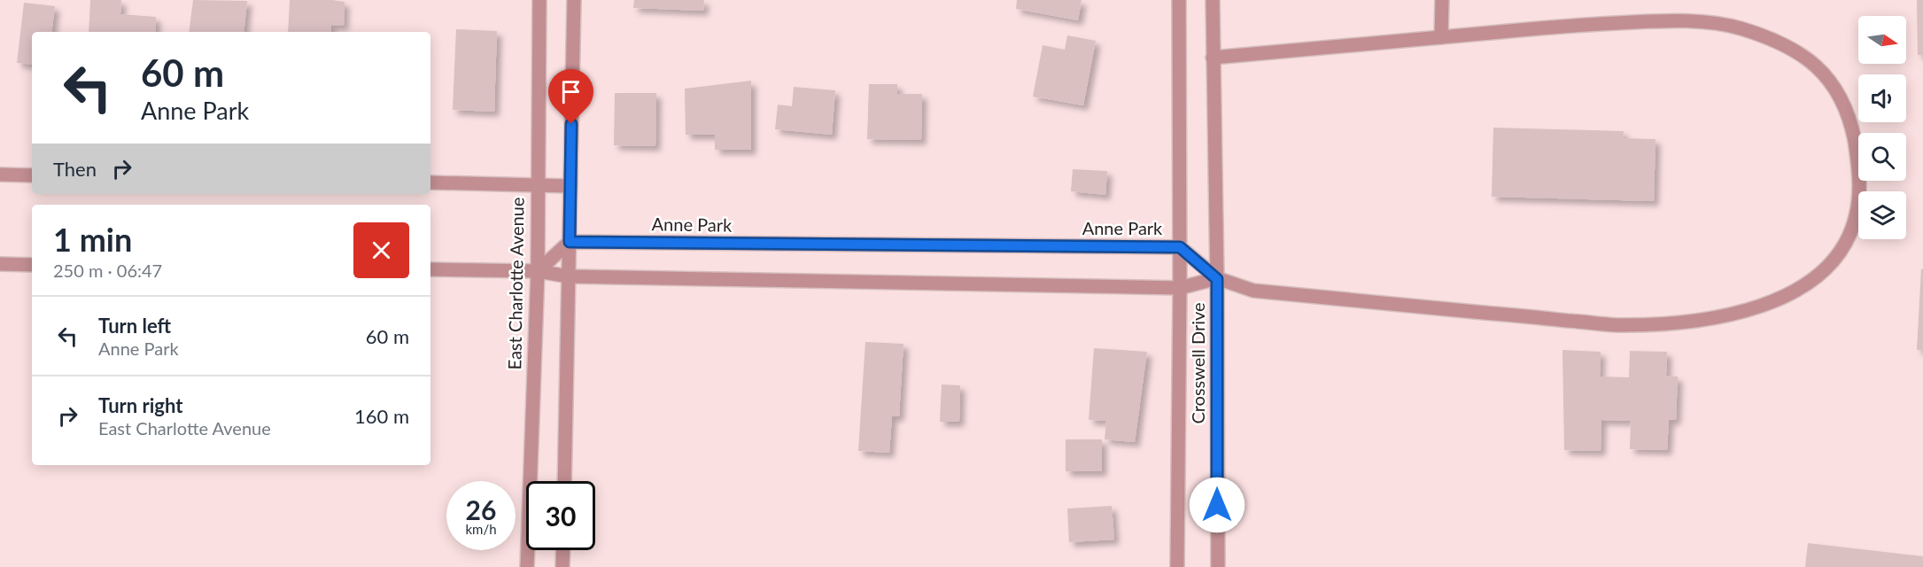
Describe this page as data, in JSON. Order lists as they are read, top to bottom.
{
  "streets": {
    "street": ["Anne Park", "East Charlotte Avenue", "Crosswell Drive"]
  },
  "crossings": [
    ["Anne Park", "Crosswell Drive"]
  ],
  "north": "right",
  "page": {
    "turn": ["60 m", "Anne Park"],
    "then": "Then",
    "heading": ["1 min", "250 m · 06:47"],
    "list": [
      {
        "name": "Turn left",
        "note": "Anne Park",
        "value": "60 m"
      },
      {
        "name": "Turn right",
        "note": "East Charlotte Avenue",
        "value": "160 m"
      }
    ],
    "speed": "26 km/h",
    "limit": "30"
  }
}
